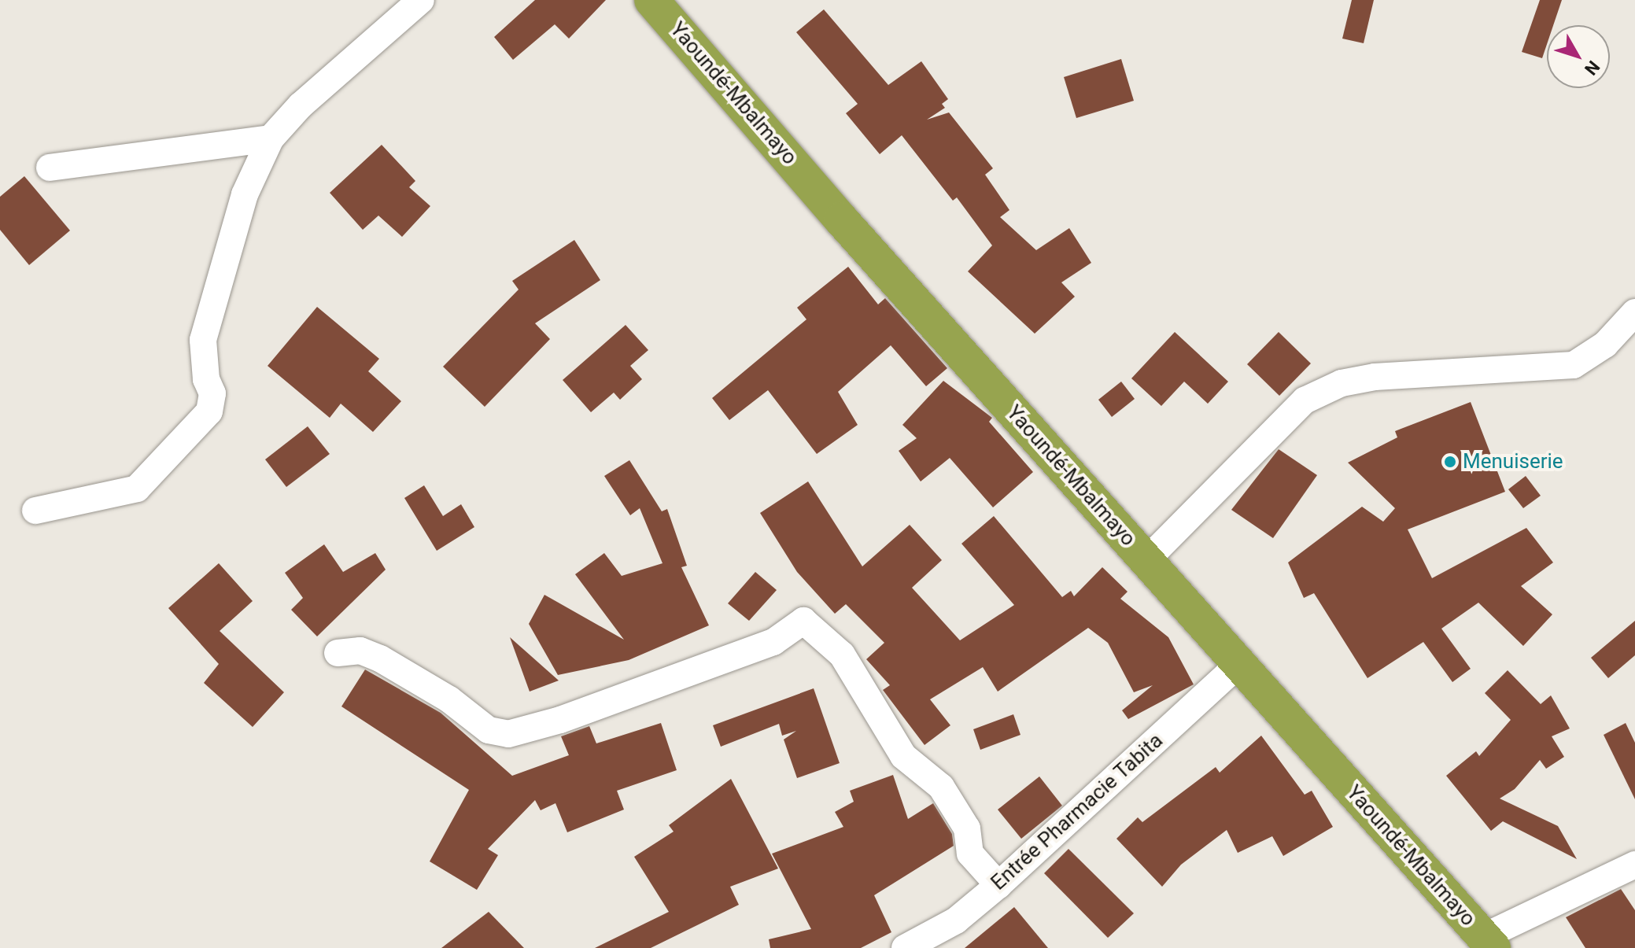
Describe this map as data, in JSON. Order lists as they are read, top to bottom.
{
  "streets": {
    "highway": ["Yaoundé-Mbalmayo"],
    "street": ["Entrée Pharmacie Tabita"]
  },
  "crossings": [
    ["Yaoundé-Mbalmayo", "Entrée Pharmacie Tabita"]
  ],
  "places": ["Menuiserie"],
  "north": "bottom right"
}
